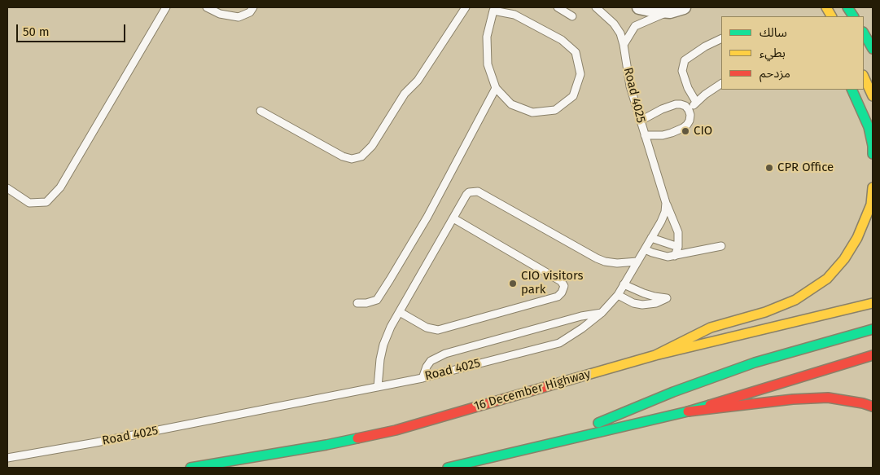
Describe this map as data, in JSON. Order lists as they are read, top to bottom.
{
  "streets": {
    "main road": ["16 December Highway"],
    "lane": ["Road 4025"]
  },
  "places": ["CIO", "CPR Office", "CIO visitors park"],
  "legend": ["سالك", "بطيء", "مزدحم"],
  "scale_bar": "50 m"
}
